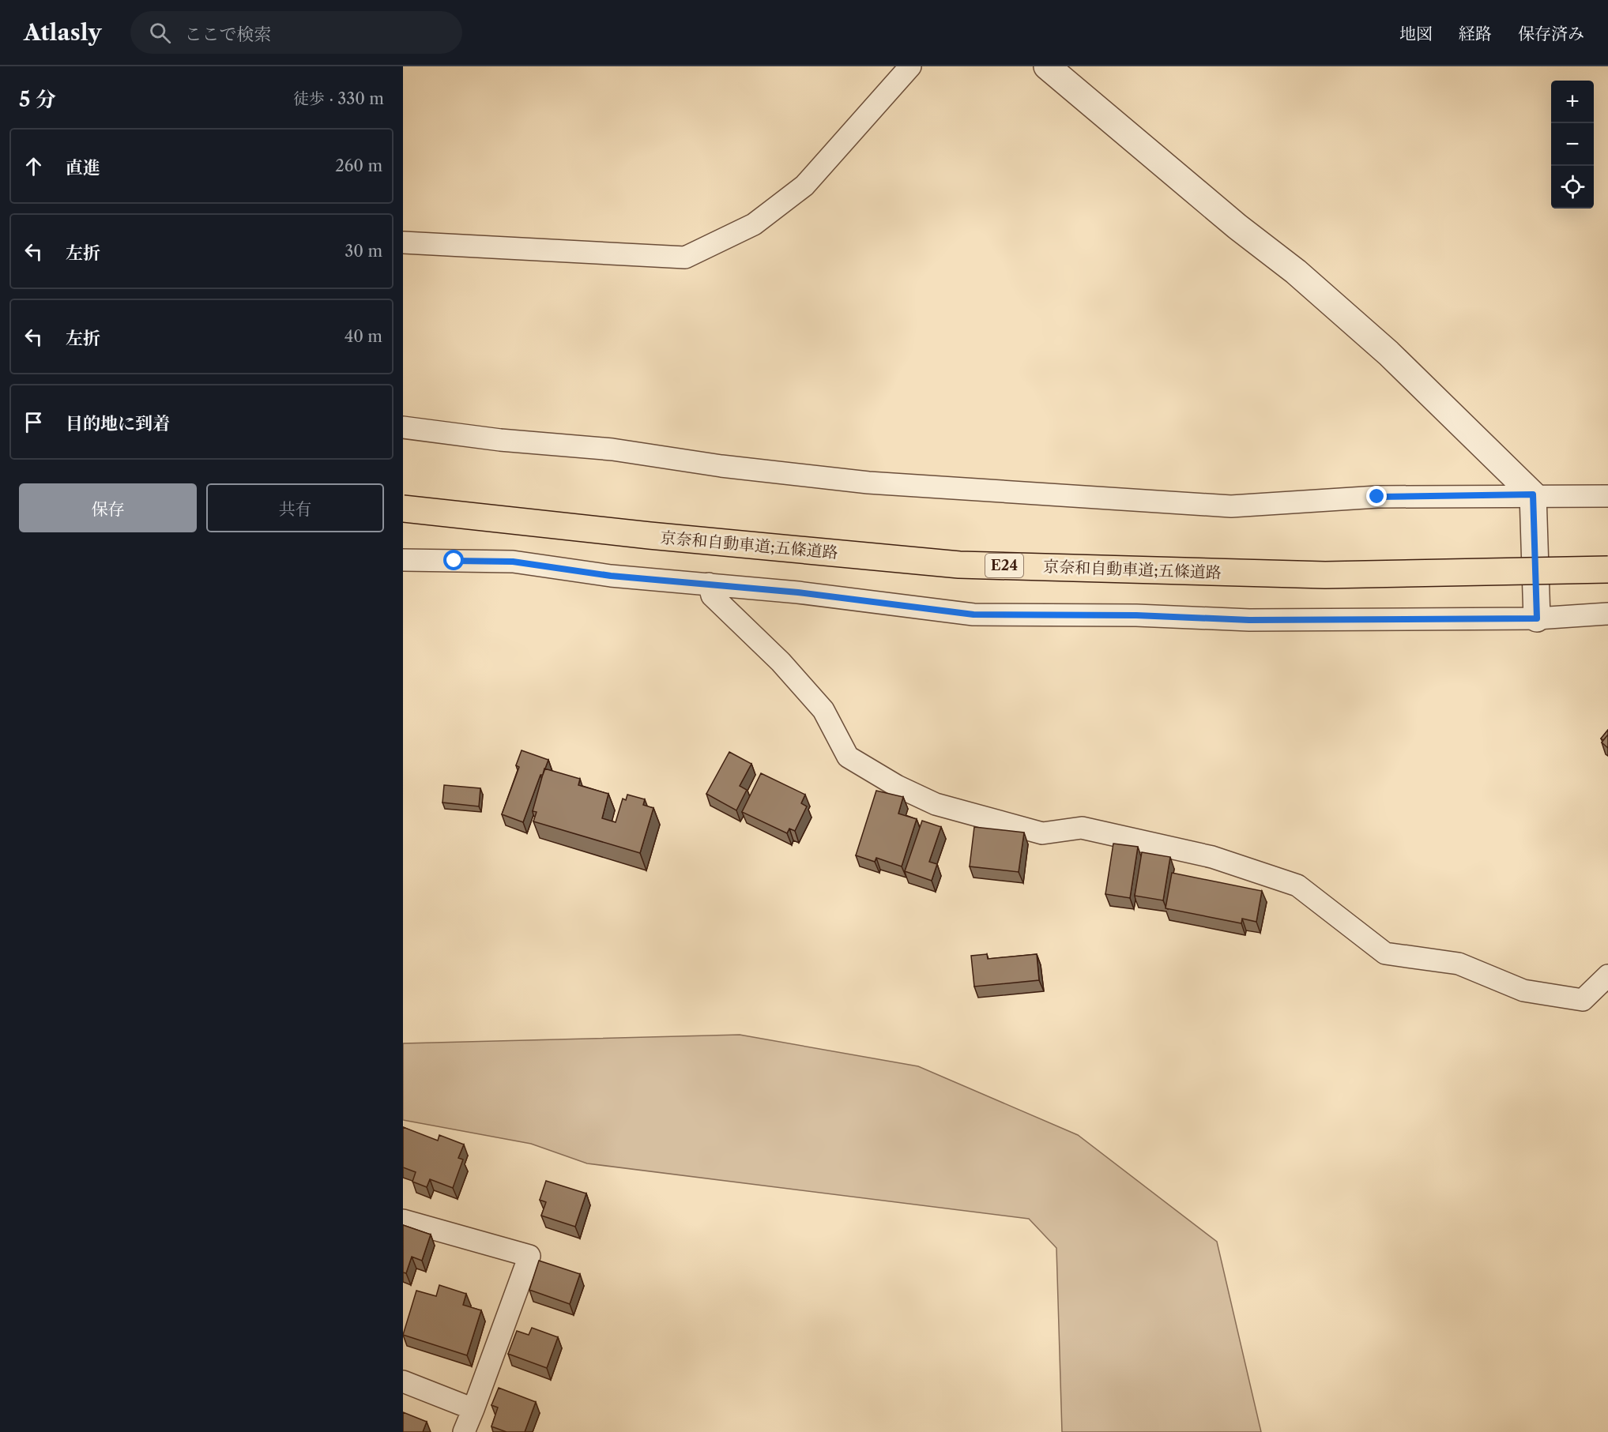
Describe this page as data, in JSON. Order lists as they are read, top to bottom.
{
  "streets": {
    "highway": ["京奈和自動車道;五條道路", "E24"]
  },
  "page": {
    "header": "Atlasly",
    "search": "ここで検索",
    "nav": ["地図", "経路", "保存済み"],
    "heading": ["5 分", "徒歩 · 330 m"],
    "map_buttons": ["+", "−"],
    "list": [
      ["直進", "260 m"],
      ["左折", "30 m"],
      ["左折", "40 m"],
      "目的地に到着"
    ],
    "buttons": ["保存", "共有"]
  }
}
